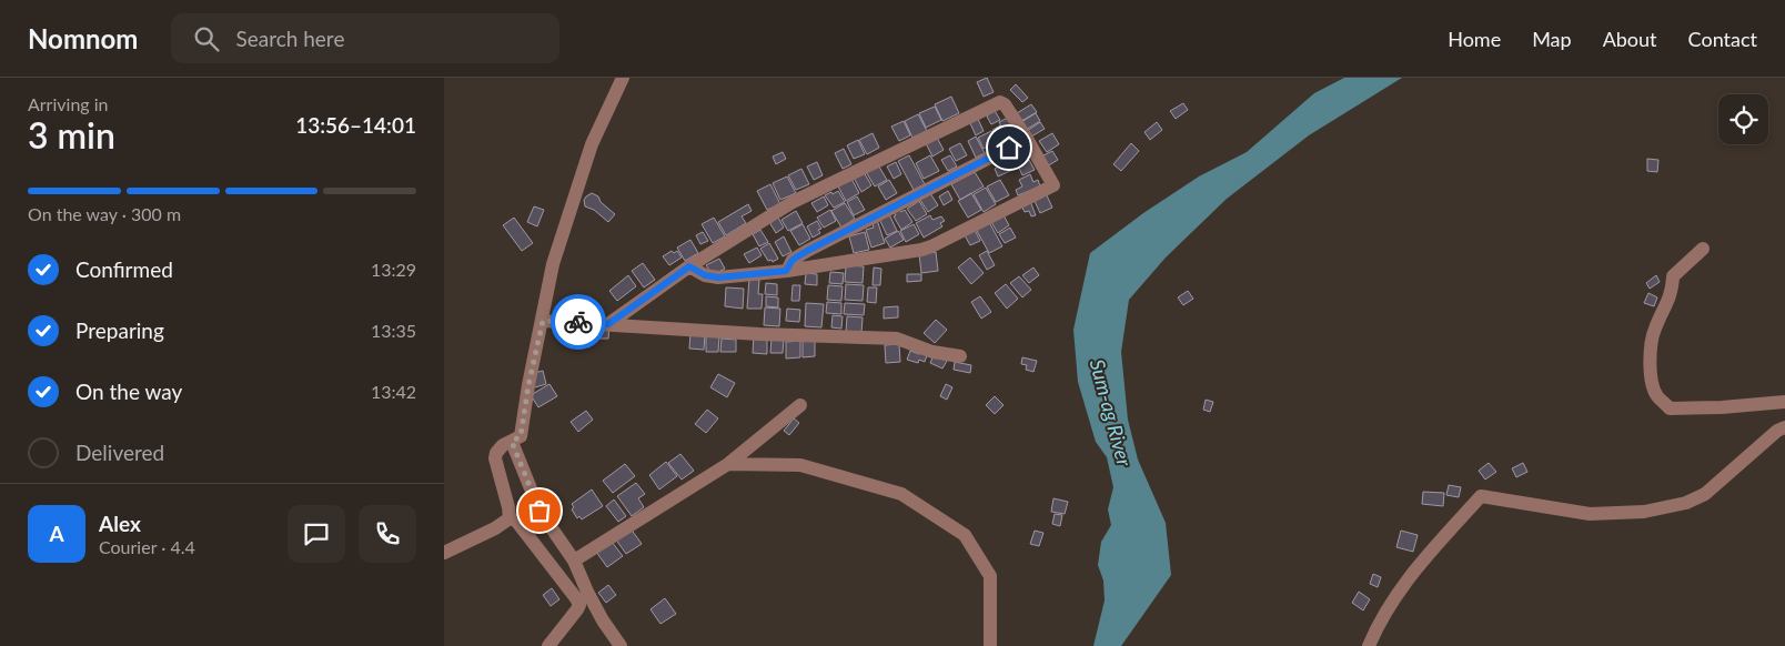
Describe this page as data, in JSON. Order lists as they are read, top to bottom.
{
  "water": ["Sum-ag River"],
  "page": {
    "header": "Nomnom",
    "search": "Search here",
    "nav": [
      "Home",
      "Map",
      "About",
      "Contact"
    ],
    "heading": ["3 min", "Arriving in", "13:56–14:01"],
    "panel": ["Alex", "Courier · 4.4"],
    "bar": "On the way · 300 m",
    "list": [
      ["Confirmed", "13:29"],
      ["Preparing", "13:35"],
      ["On the way", "13:42"],
      "Delivered"
    ],
    "round": "A"
  }
}
